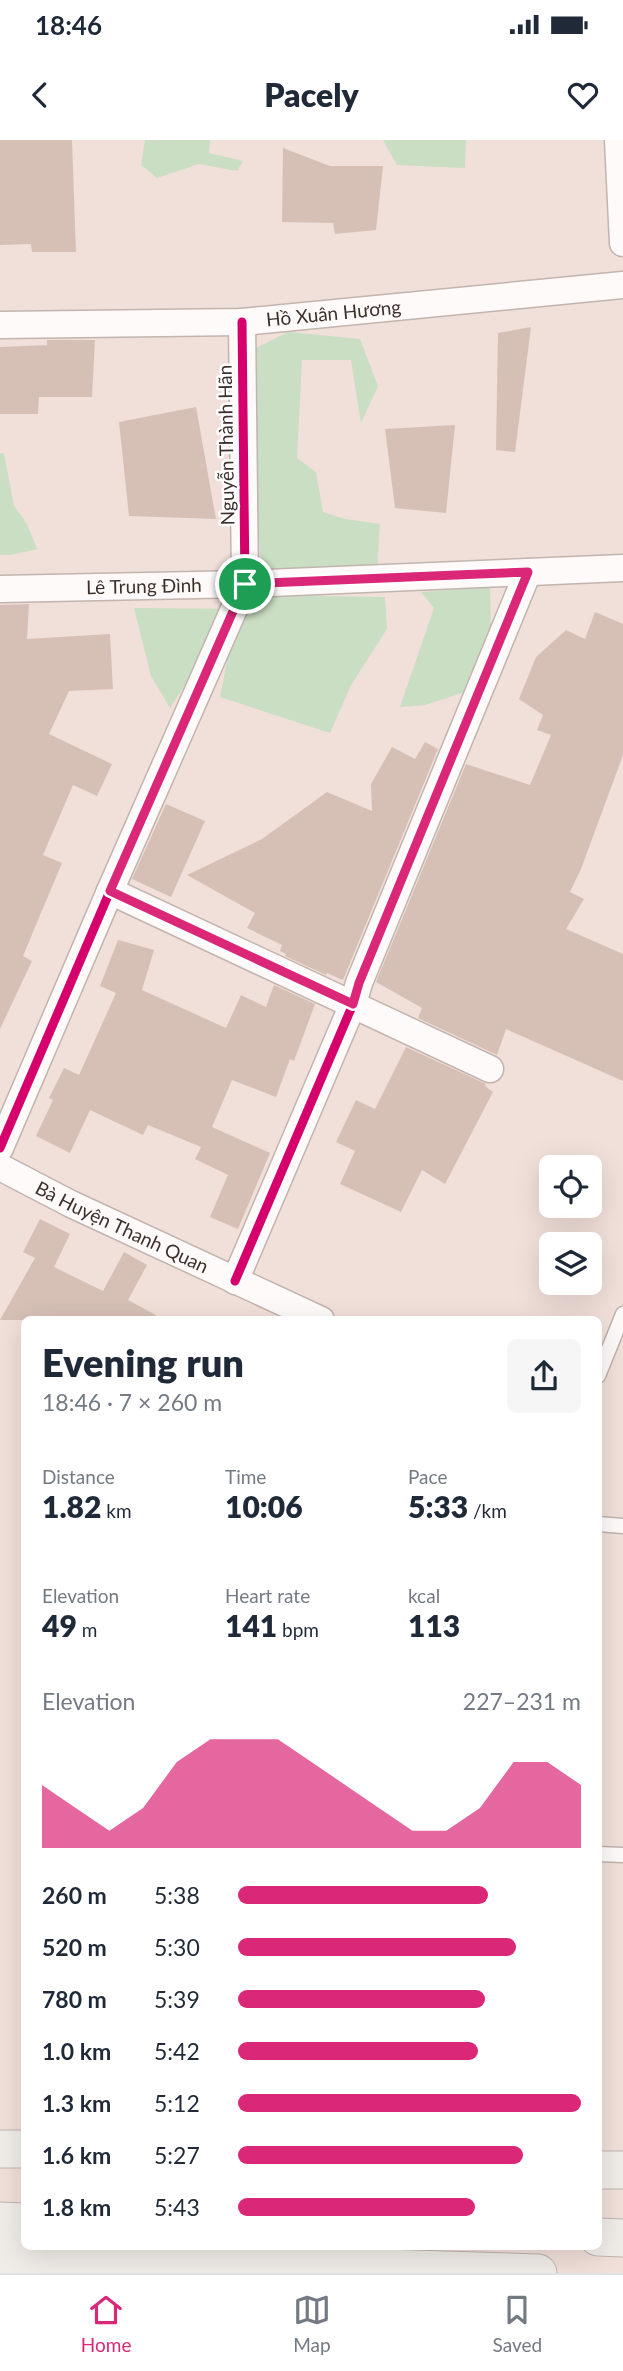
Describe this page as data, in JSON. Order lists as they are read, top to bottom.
{
  "streets": {
    "street": [
      "Hồ Xuân Hương",
      "Nguyễn Thành Hãn",
      "Lê Trung Đình",
      "Bà Huyện Thanh Quan"
    ]
  },
  "crossings": [
    ["Hồ Xuân Hương", "Nguyễn Thành Hãn"],
    ["Nguyễn Thành Hãn", "Lê Trung Đình"]
  ],
  "page": {
    "status": "18:46",
    "header": "Pacely",
    "heading": ["Evening run", "18:46 · 7 × 260 m"],
    "stats": [
      ["Distance", "1.82 km"],
      ["Time", "10:06"],
      ["Pace", "5:33 /km"],
      ["Elevation", "49 m"],
      ["Heart rate", "141 bpm"],
      ["kcal", "113"]
    ],
    "chart": ["Elevation", "227–231 m"],
    "list": [
      {
        "name": "260 m",
        "note": "5:38"
      },
      {
        "name": "520 m",
        "note": "5:30"
      },
      {
        "name": "780 m",
        "note": "5:39"
      },
      {
        "name": "1.0 km",
        "note": "5:42"
      },
      {
        "name": "1.3 km",
        "note": "5:12"
      },
      {
        "name": "1.6 km",
        "note": "5:27"
      },
      {
        "name": "1.8 km",
        "note": "5:43"
      }
    ],
    "tabs": ["Home", "Map", "Saved"]
  }
}
